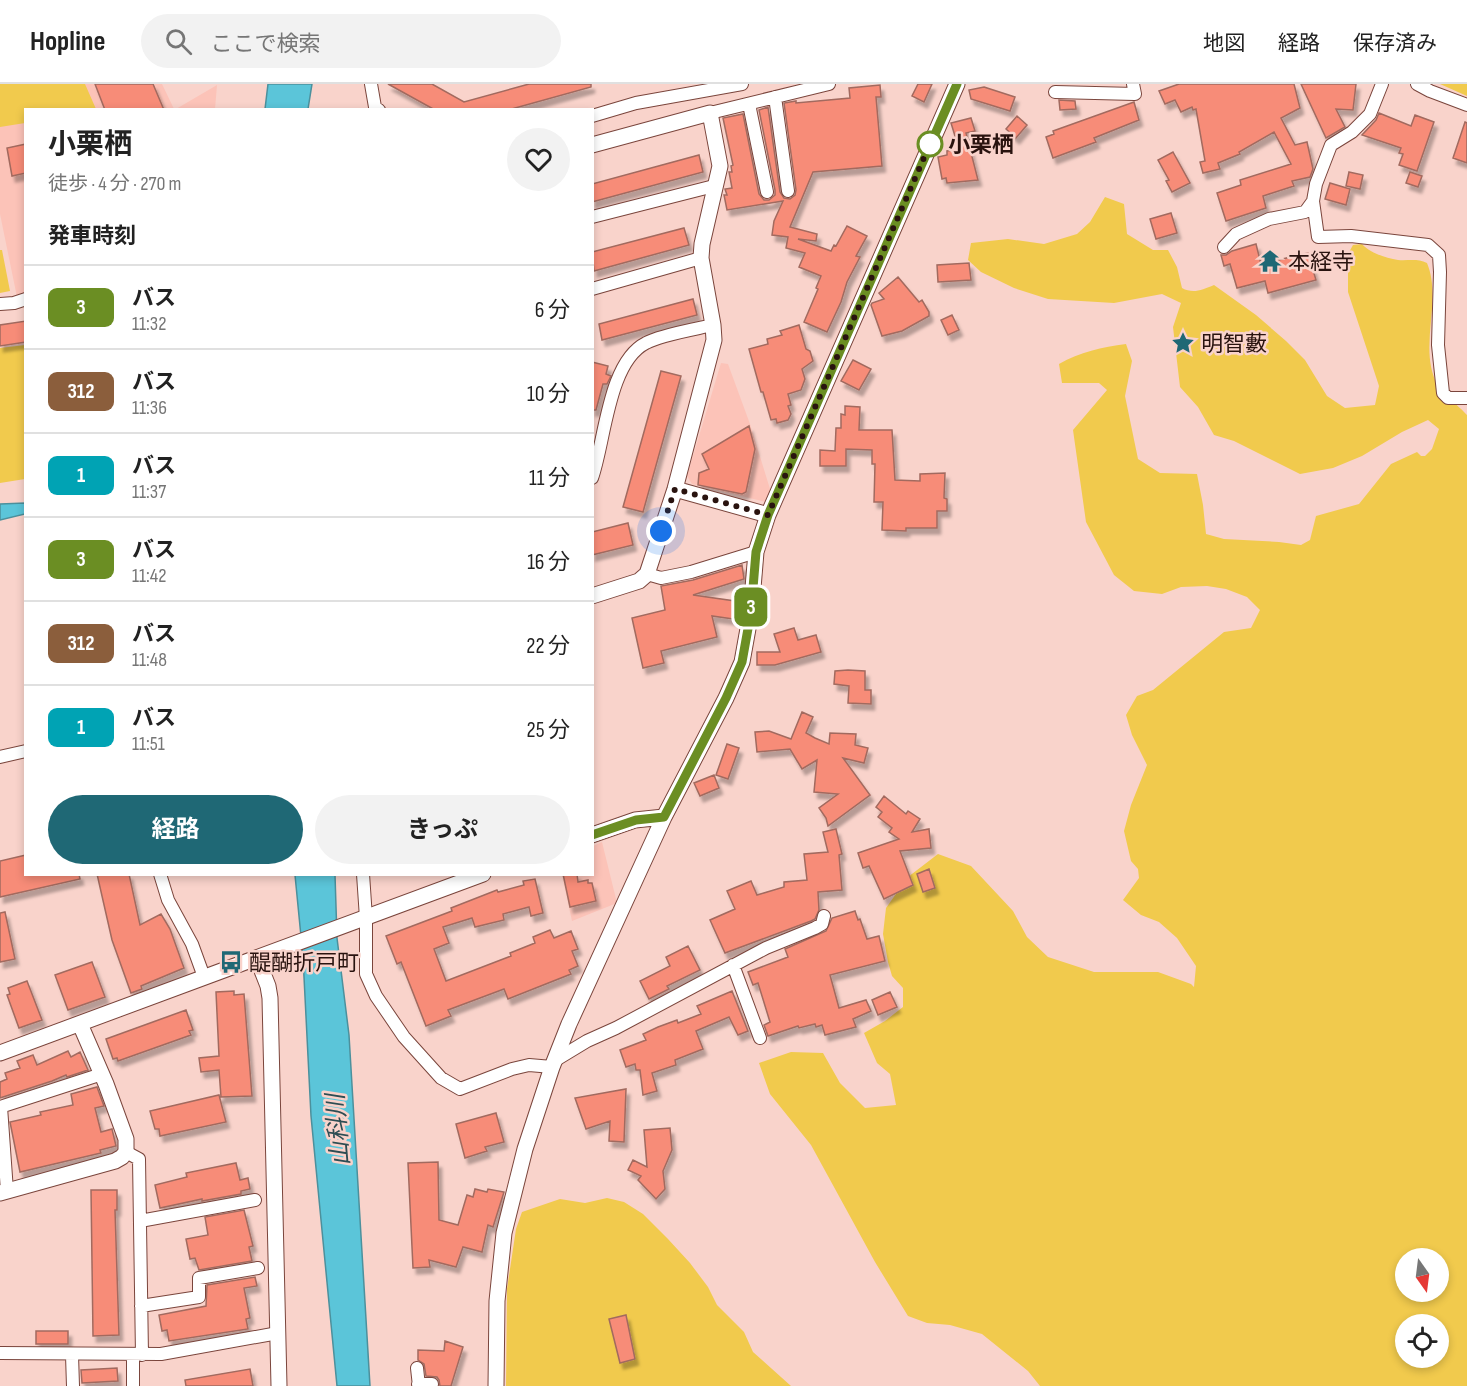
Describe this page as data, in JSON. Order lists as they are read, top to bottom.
{
  "water": ["山科川"],
  "places": {
    "other": ["小栗栖"],
    "temple": ["本経寺"],
    "place": ["明智藪"],
    "bus stop": ["醍醐折戸町"]
  },
  "lines": ["bus line 3"],
  "north": "bottom",
  "page": {
    "header": "Hopline",
    "search": "ここで検索",
    "nav": ["地図", "経路", "保存済み"],
    "on_map": "3",
    "heading": [
      ["小栗栖", "徒歩 · 4 分 · 270 m"],
      "発車時刻"
    ],
    "list": [
      {
        "mark": "3",
        "name": "バス",
        "note": "11:32",
        "value": "6 分"
      },
      {
        "mark": "312",
        "name": "バス",
        "note": "11:36",
        "value": "10 分"
      },
      {
        "mark": "1",
        "name": "バス",
        "note": "11:37",
        "value": "11 分"
      },
      {
        "mark": "3",
        "name": "バス",
        "note": "11:42",
        "value": "16 分"
      },
      {
        "mark": "312",
        "name": "バス",
        "note": "11:48",
        "value": "22 分"
      },
      {
        "mark": "1",
        "name": "バス",
        "note": "11:51",
        "value": "25 分"
      }
    ],
    "buttons": ["経路", "きっぷ"]
  }
}
